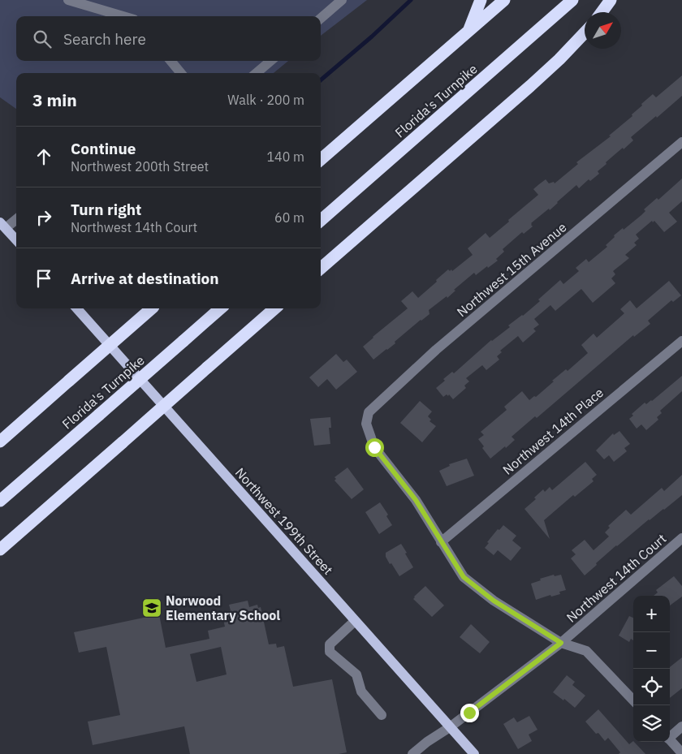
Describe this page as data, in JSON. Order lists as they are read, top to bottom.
{
  "streets": {
    "highway": ["Florida's Turnpike"],
    "main road": ["Northwest 199th Street"],
    "street": ["Northwest 15th Avenue", "Northwest 14th Place", "Northwest 14th Court"]
  },
  "crossings": [
    ["Northwest 15th Avenue", "Northwest 14th Place"],
    ["Northwest 199th Street", "Northwest 14th Court"]
  ],
  "places": {
    "school or university": ["Norwood Elementary School"]
  },
  "north": "top right",
  "page": {
    "search": "Search here",
    "heading": ["3 min", "Walk · 200 m"],
    "list": [
      ["Continue", "Northwest 200th Street", "140 m"],
      ["Turn right", "Northwest 14th Court", "60 m"],
      "Arrive at destination"
    ],
    "map_buttons": ["+", "−"]
  }
}
